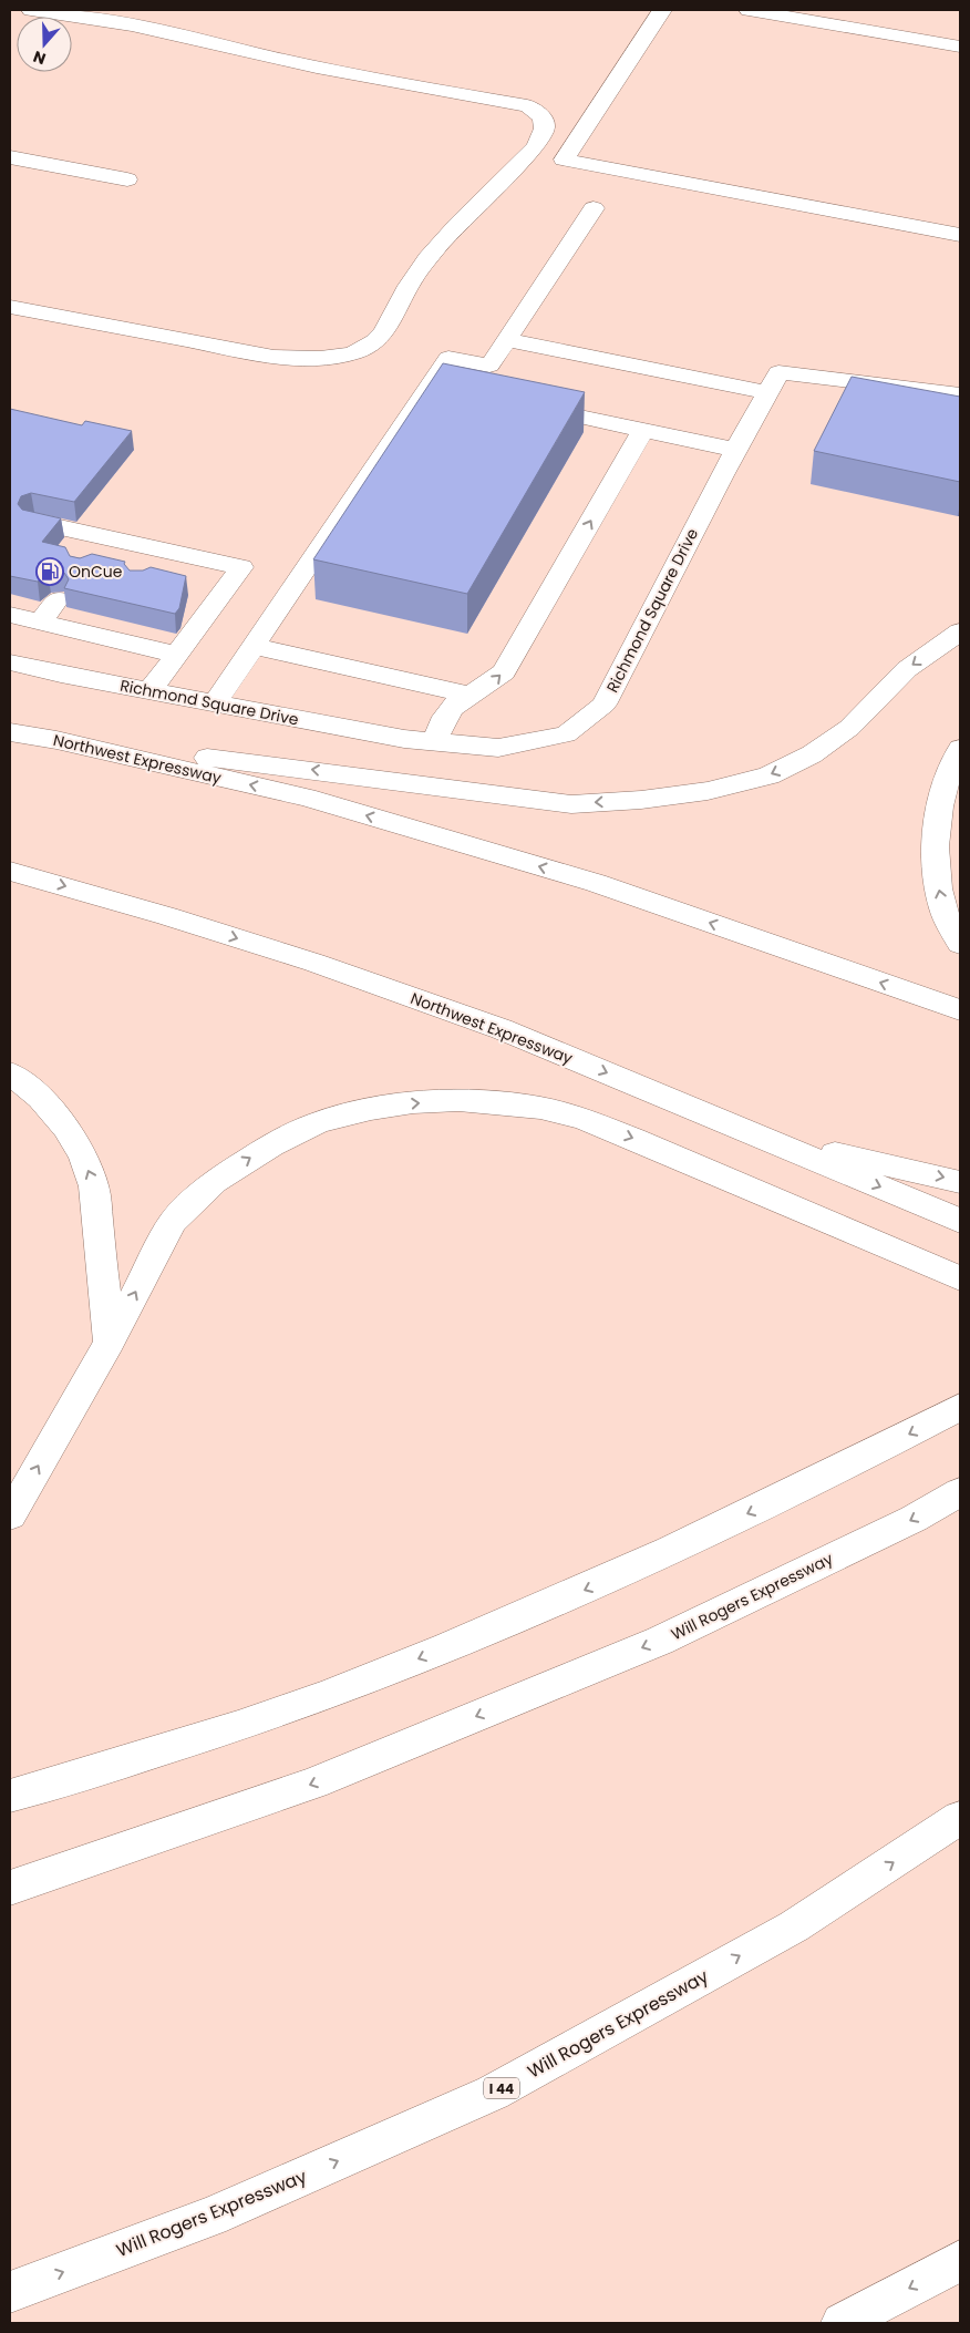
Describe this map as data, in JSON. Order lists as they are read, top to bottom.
{
  "streets": {
    "main road": [
      "Richmond Square Drive",
      "Northwest Expressway",
      "Will Rogers Expressway",
      "I 44"
    ]
  },
  "places": {
    "fuel station": ["OnCue"]
  },
  "north": "bottom"
}
